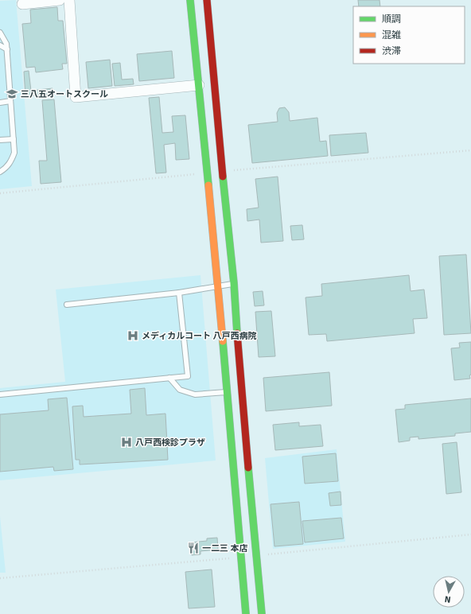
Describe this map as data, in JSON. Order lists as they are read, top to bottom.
{
  "places": {
    "school or university": ["三八五オートスクール"],
    "hospital": ["メディカルコート 八戸西病院", "八戸西検診プラザ"],
    "restaurant": ["一二三 本店"]
  },
  "legend": ["順調", "混雑", "渋滞"],
  "north": "bottom"
}
